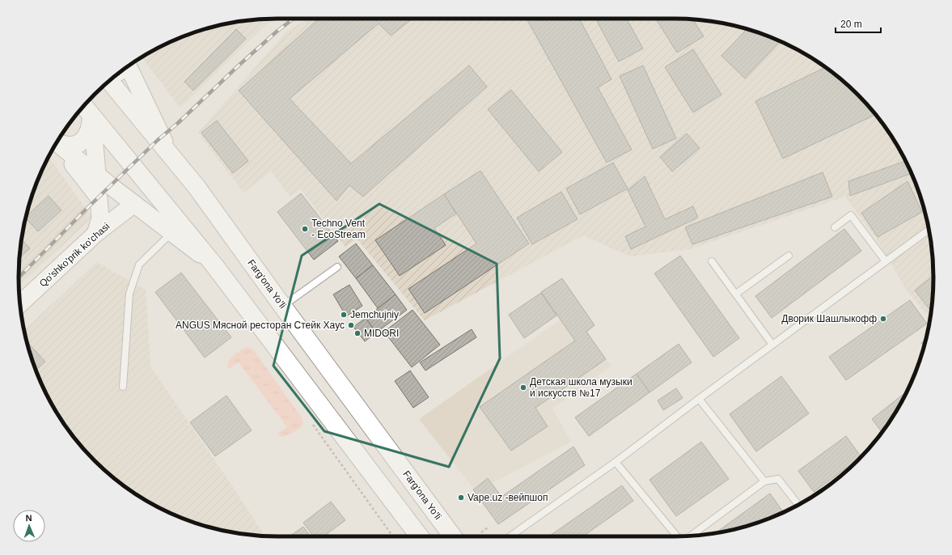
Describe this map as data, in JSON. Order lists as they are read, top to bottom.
{
  "streets": {
    "main road": ["Farg'ona Yo'li"],
    "street": ["Qo'shko'prik ko'chasi"]
  },
  "places": [
    "Techno Vent - EcoStream",
    "Jemchujniy",
    "Дворик Шашлыкофф",
    "ANGUS Мясной ресторан Стейк Хаус",
    "MIDORI",
    "Детская школа музыки и искусств №17",
    "Vape.uz -вейпшоп"
  ],
  "scale_bar": "20 m",
  "north": "top"
}
